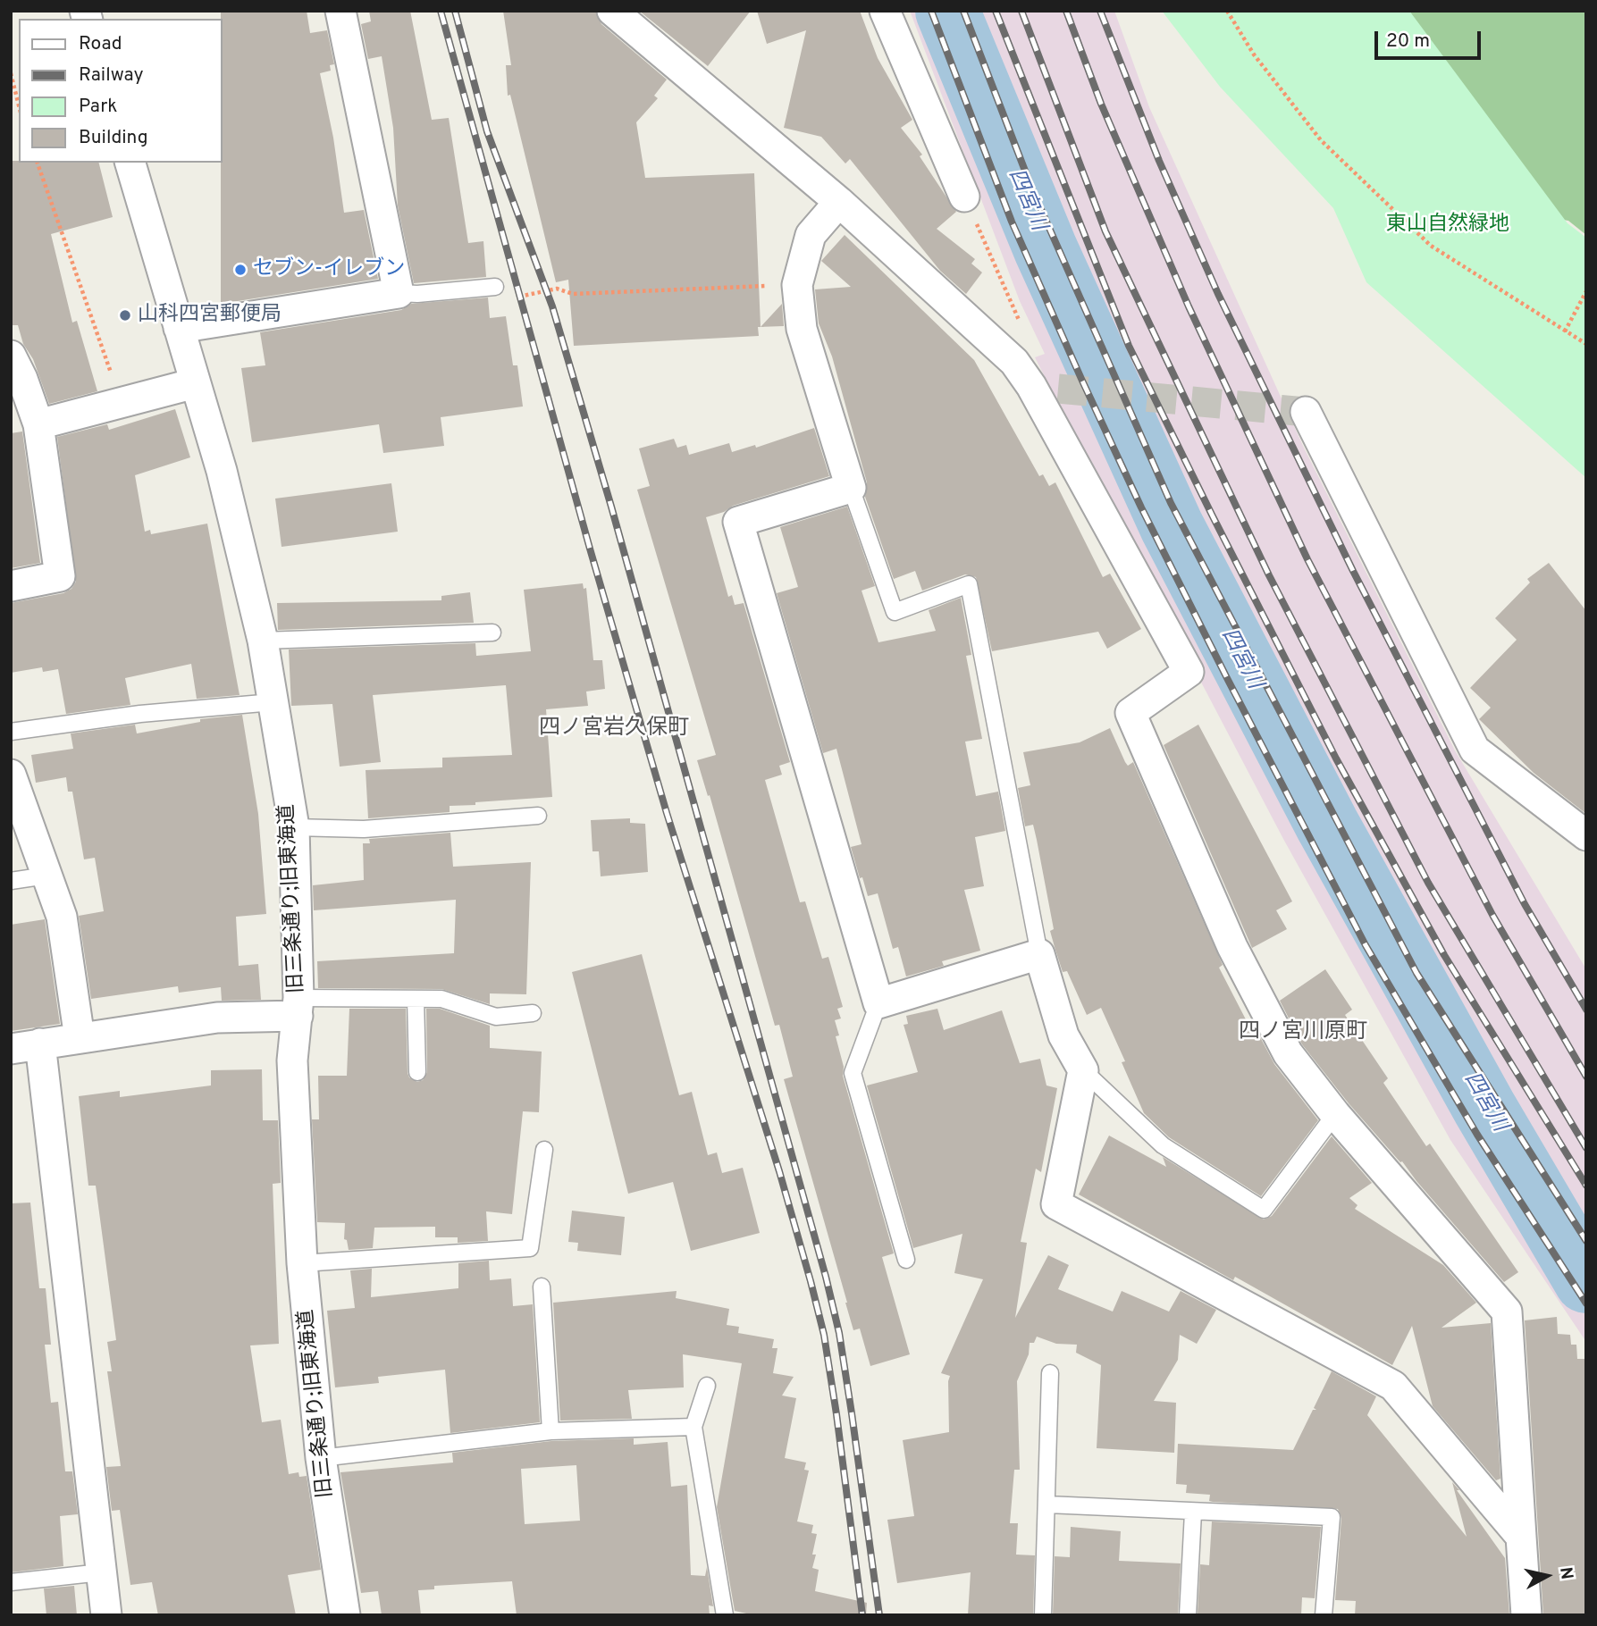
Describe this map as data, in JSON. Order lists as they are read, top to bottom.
{
  "streets": {
    "street": ["旧三条通り;旧東海道"]
  },
  "districts": ["四ノ宮岩久保町", "四ノ宮川原町"],
  "water": ["四宮川"],
  "parks": ["東山自然緑地"],
  "places": ["セブン-イレブン", "山科四宮郵便局"],
  "legend": [
    "Road",
    "Railway",
    "Park",
    "Building"
  ],
  "scale_bar": "20 m",
  "north": "right"
}
